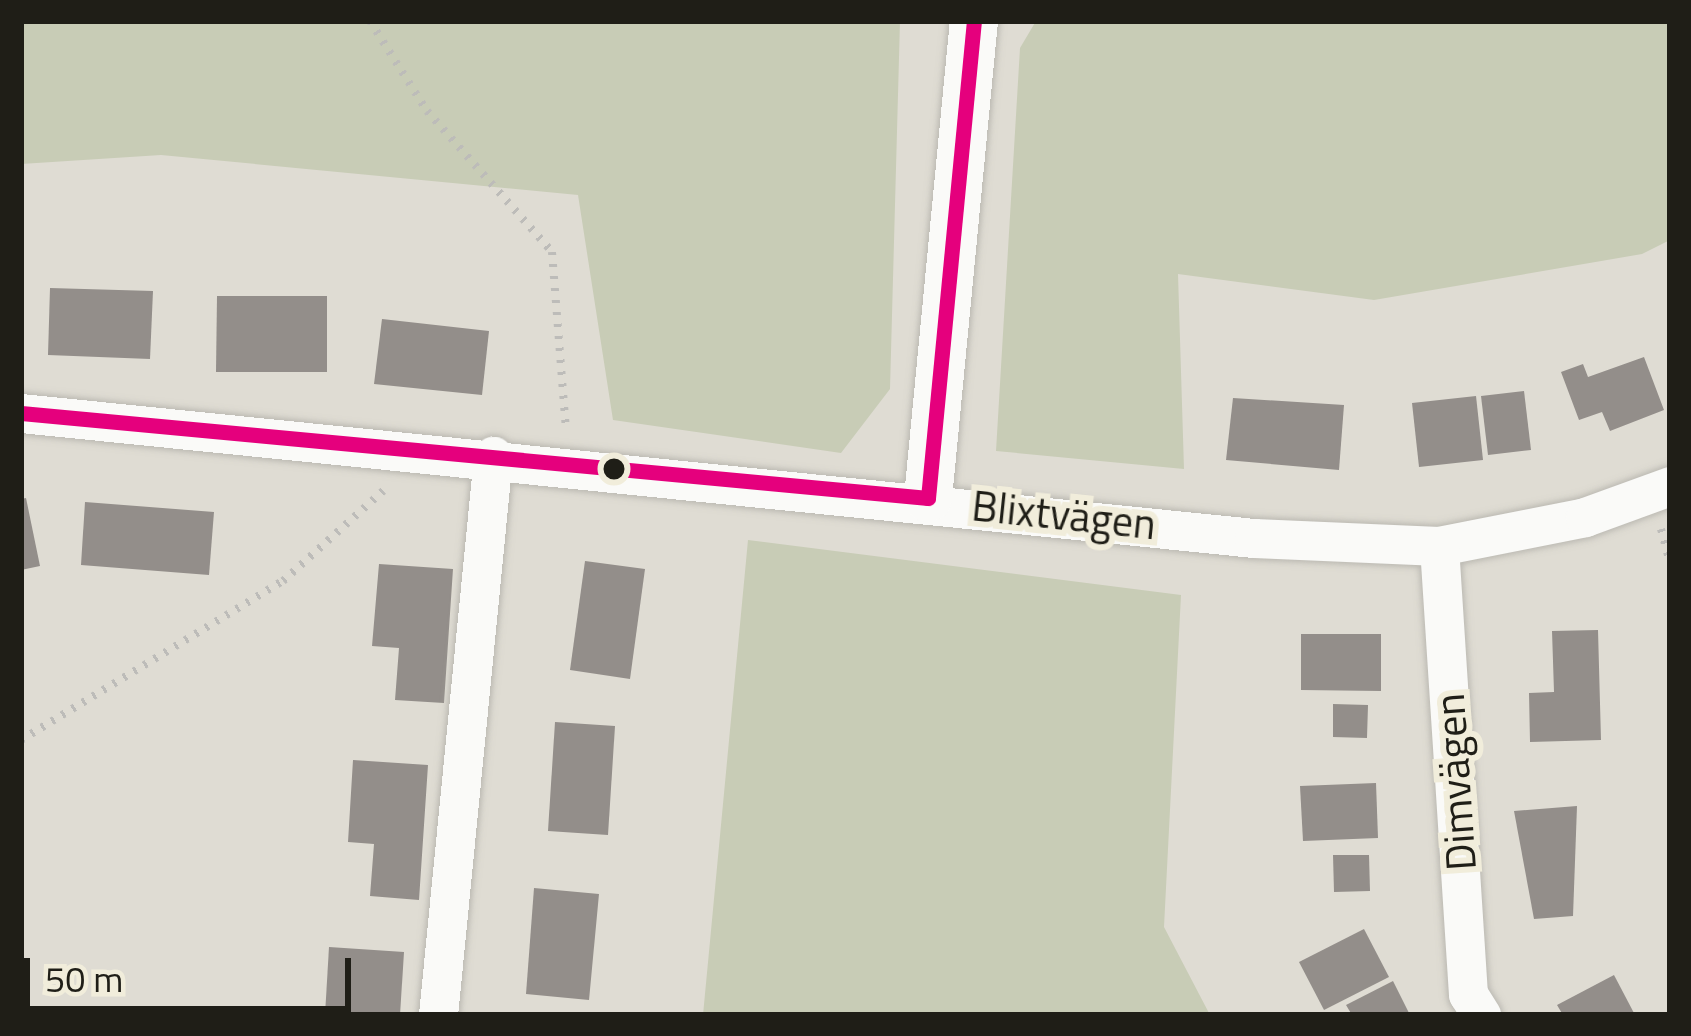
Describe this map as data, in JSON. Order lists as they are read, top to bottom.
{
  "streets": {
    "street": ["Blixtvägen", "Dimvägen"]
  },
  "crossings": [
    ["Blixtvägen", "Dimvägen"]
  ],
  "scale_bar": "50 m"
}
